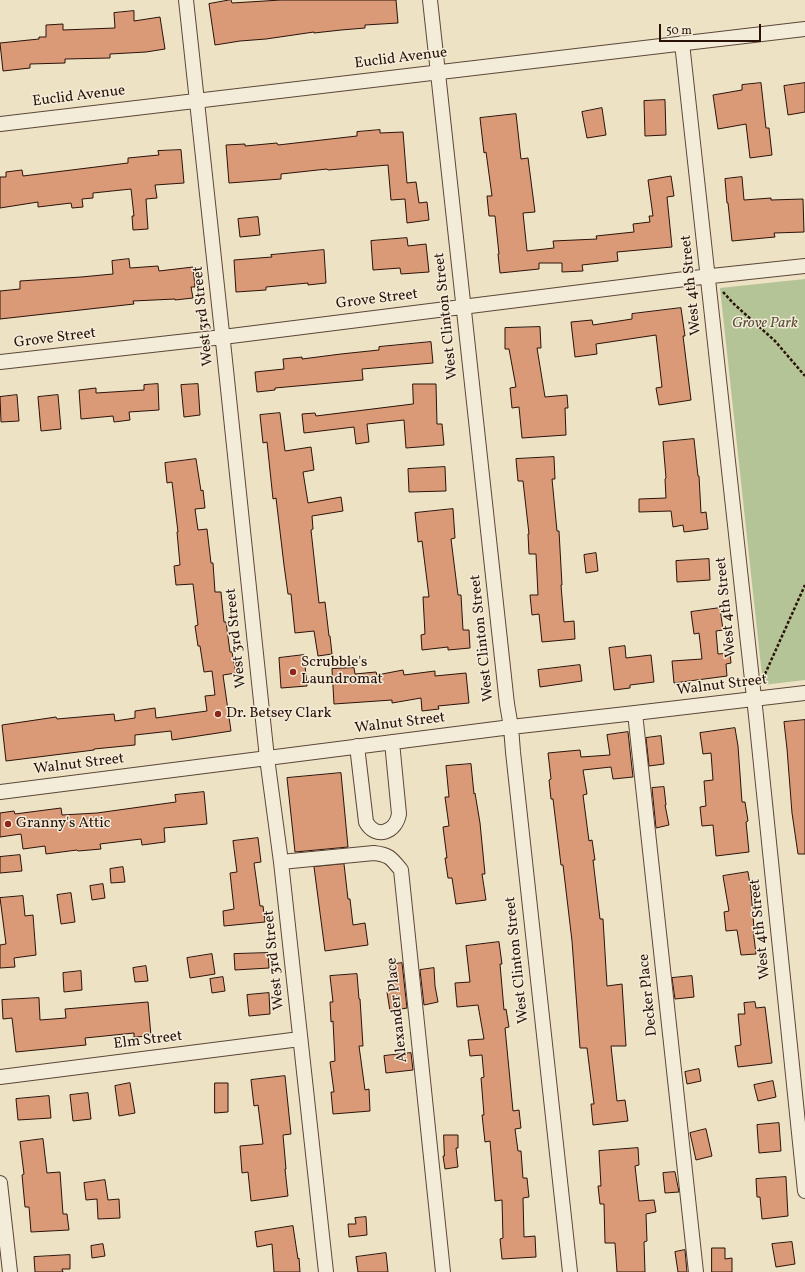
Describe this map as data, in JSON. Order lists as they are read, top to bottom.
{
  "streets": {
    "street": [
      "Euclid Avenue",
      "West 4th Street",
      "Grove Street",
      "West 3rd Street",
      "West Clinton Street",
      "Walnut Street",
      "Decker Place",
      "Alexander Place",
      "Elm Street"
    ]
  },
  "crossings": [
    ["Euclid Avenue", "West 4th Street"],
    ["Euclid Avenue", "West 3rd Street"],
    ["Euclid Avenue", "West Clinton Street"],
    ["West 4th Street", "Grove Street"],
    ["West 4th Street", "Walnut Street"],
    ["Grove Street", "West 3rd Street"],
    ["Grove Street", "West Clinton Street"],
    ["West 3rd Street", "Walnut Street"],
    ["West 3rd Street", "Alexander Place"],
    ["West 3rd Street", "Elm Street"],
    ["West Clinton Street", "Walnut Street"],
    ["Walnut Street", "Decker Place"]
  ],
  "parks": ["Grove Park"],
  "places": ["Scrubble's Laundromat", "Dr. Betsey Clark", "Granny's Attic"],
  "scale_bar": "50 m"
}
